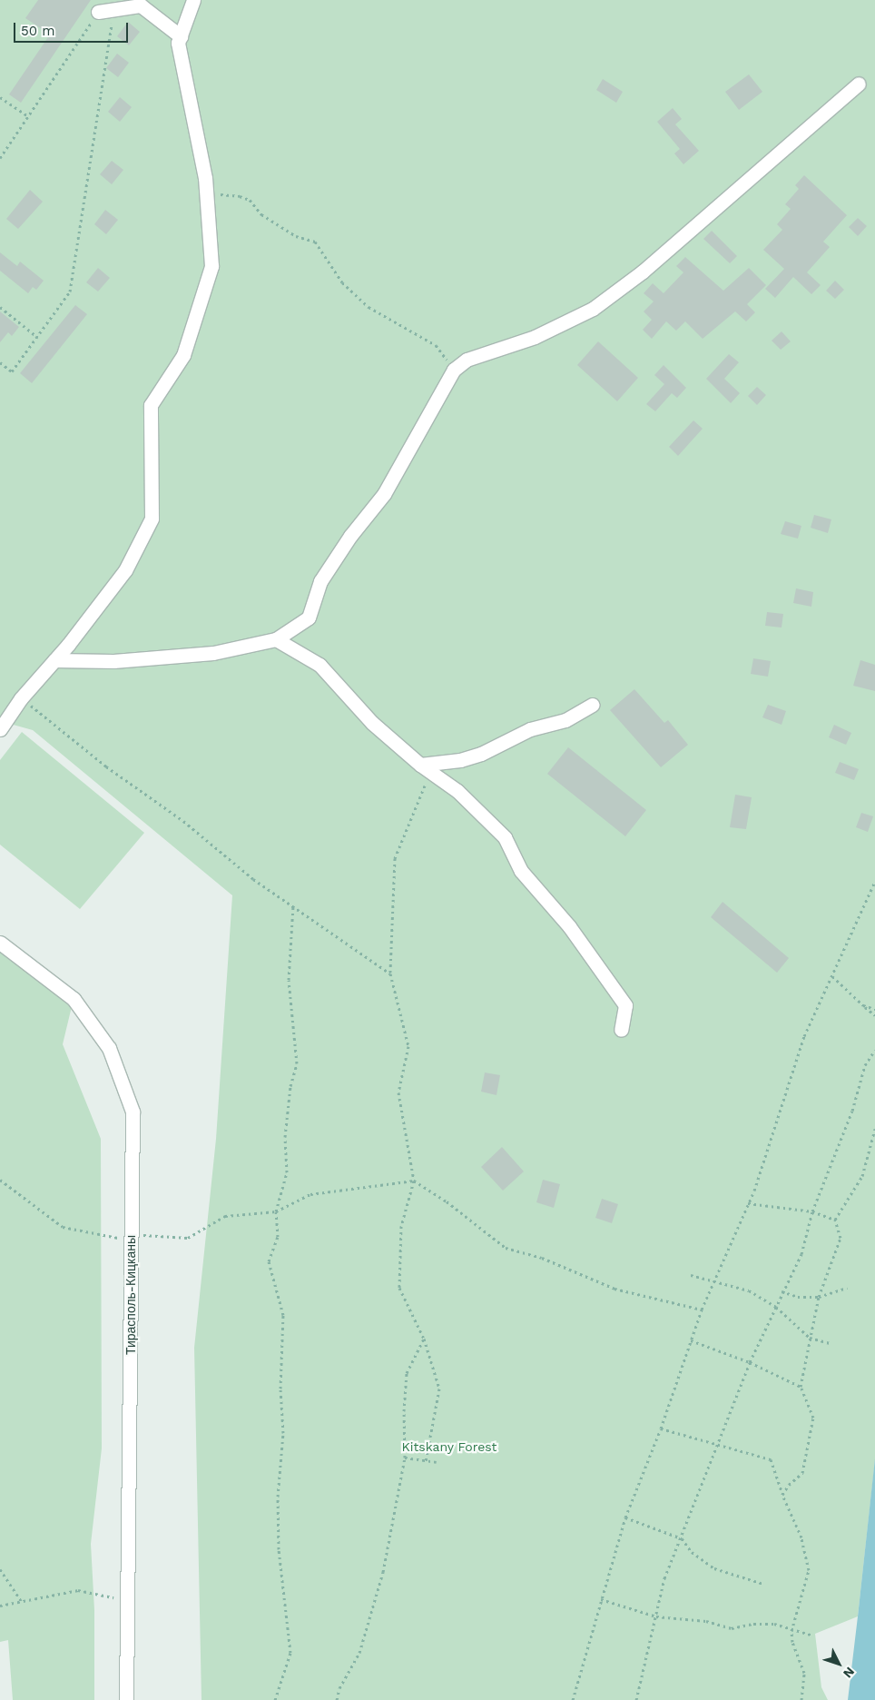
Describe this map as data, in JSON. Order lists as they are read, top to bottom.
{
  "streets": {
    "street": ["Тирасполь-Кицканы"]
  },
  "parks": ["Kitskany Forest"],
  "scale_bar": "50 m",
  "north": "bottom right"
}
